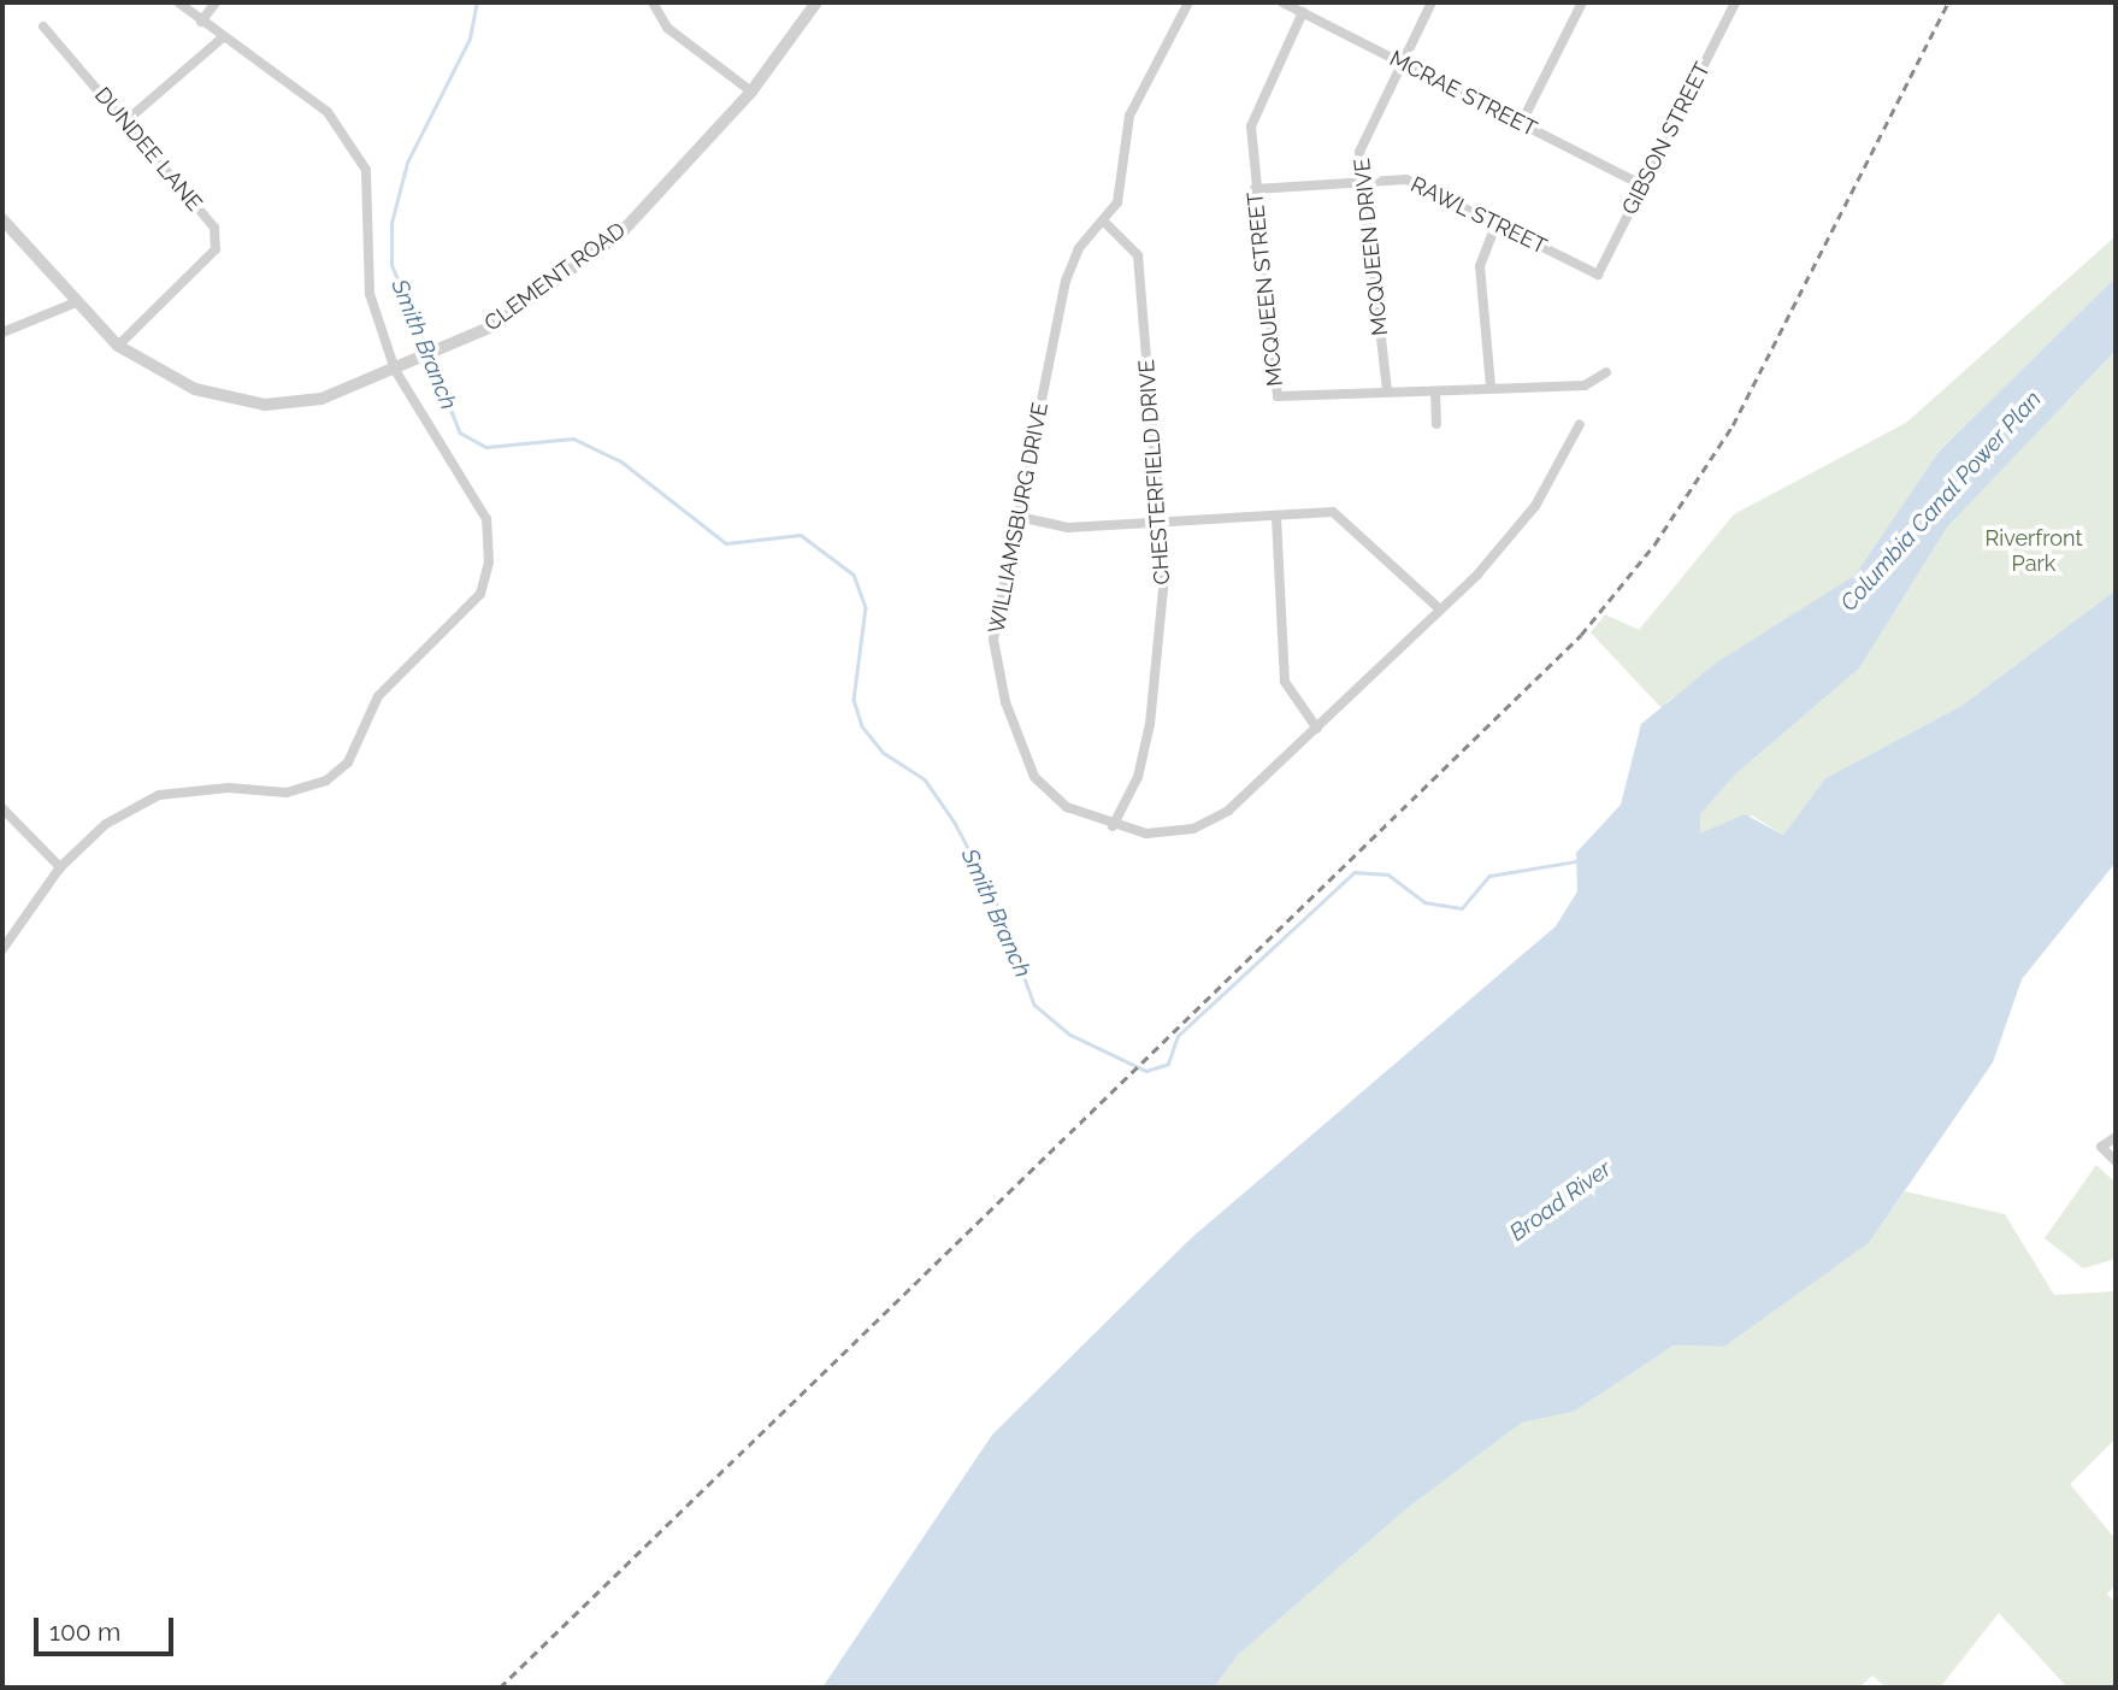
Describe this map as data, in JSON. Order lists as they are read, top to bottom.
{
  "streets": {
    "street": [
      "MCRAE STREET",
      "GIBSON STREET",
      "DUNDEE LANE",
      "RAWL STREET",
      "MCQUEEN DRIVE",
      "CLEMENT ROAD",
      "MCQUEEN STREET",
      "CHESTERFIELD DRIVE",
      "WILLIAMSBURG DRIVE"
    ]
  },
  "crossings": [
    ["MCRAE STREET", "GIBSON STREET"],
    ["MCRAE STREET", "MCQUEEN DRIVE"],
    ["MCRAE STREET", "MCQUEEN STREET"],
    ["GIBSON STREET", "RAWL STREET"],
    ["DUNDEE LANE", "CLEMENT ROAD"],
    ["RAWL STREET", "MCQUEEN DRIVE"],
    ["RAWL STREET", "MCQUEEN STREET"],
    ["MCQUEEN DRIVE", "MCQUEEN STREET"],
    ["CHESTERFIELD DRIVE", "WILLIAMSBURG DRIVE"]
  ],
  "water": ["Smith Branch", "Columbia Canal Power Plan", "Broad River"],
  "parks": ["Riverfront Park"],
  "scale_bar": "100 m"
}
